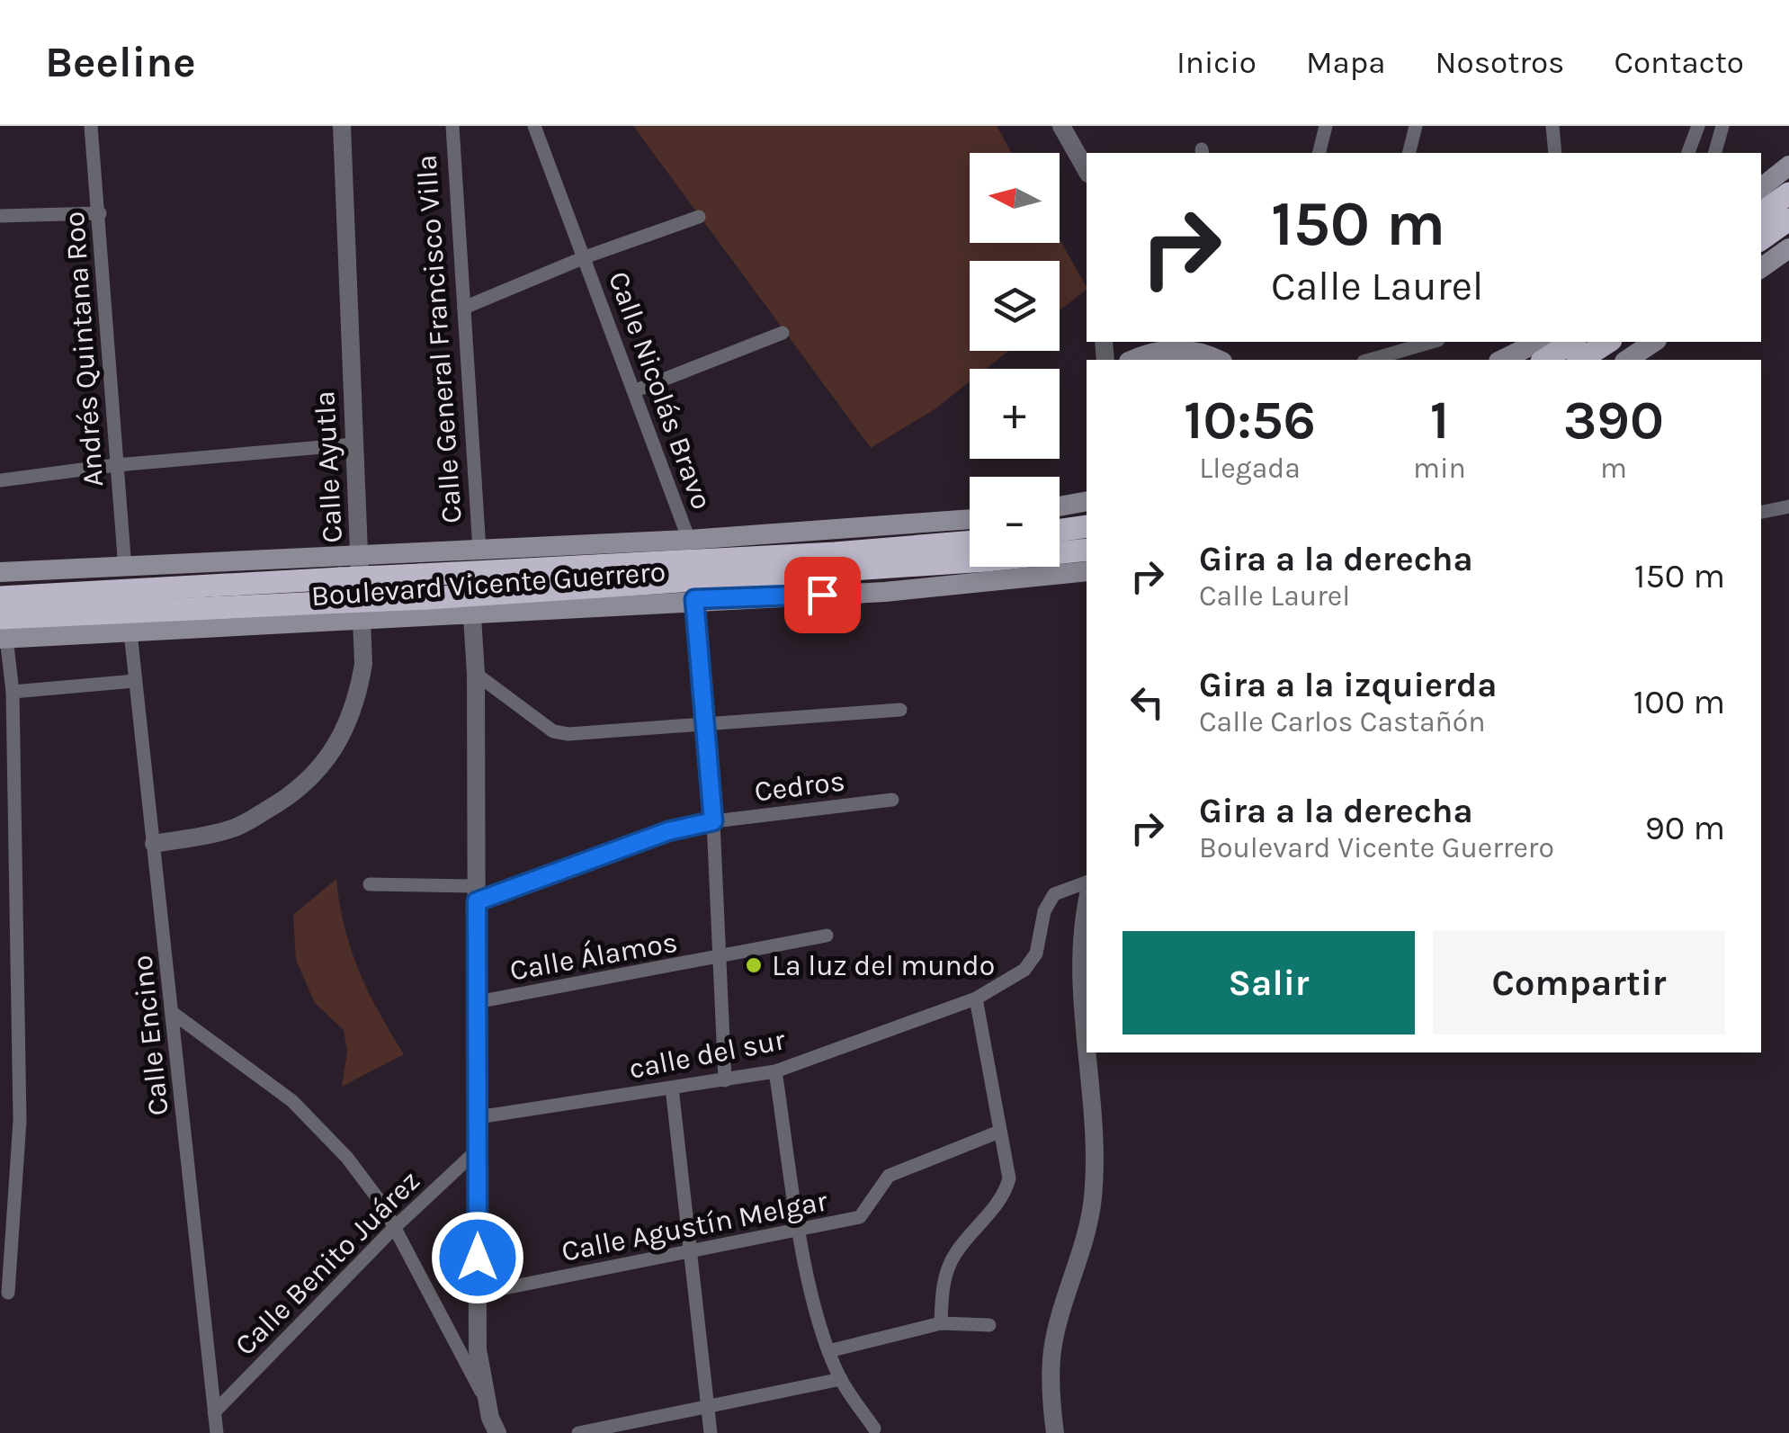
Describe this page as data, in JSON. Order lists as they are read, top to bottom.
{
  "streets": {
    "highway": ["Boulevard Vicente Guerrero"],
    "street": [
      "Calle General Francisco Villa",
      "Andrés Quintana Roo",
      "Calle Nicolás Bravo",
      "Calle Ayutla",
      "Cedros",
      "Calle Álamos",
      "Calle Encino",
      "calle del sur",
      "Calle Agustín Melgar",
      "Calle Benito Juárez"
    ]
  },
  "crossings": [
    ["Calle General Francisco Villa", "Boulevard Vicente Guerrero"],
    ["Andrés Quintana Roo", "Boulevard Vicente Guerrero"],
    ["Calle Nicolás Bravo", "Boulevard Vicente Guerrero"],
    ["Calle Ayutla", "Boulevard Vicente Guerrero"],
    ["Calle Ayutla", "Calle Encino"],
    ["Boulevard Vicente Guerrero", "Calle Encino"],
    ["Calle Encino", "Calle Benito Juárez"]
  ],
  "places": ["La luz del mundo"],
  "north": "left",
  "page": {
    "header": "Beeline",
    "nav": [
      "Inicio",
      "Mapa",
      "Nosotros",
      "Contacto"
    ],
    "map_buttons": ["+", "−"],
    "turn": ["150 m", "Calle Laurel"],
    "eta": [
      "10:56",
      "Llegada",
      "1",
      "min",
      "390",
      "m"
    ],
    "list": [
      {
        "name": "Gira a la derecha",
        "note": "Calle Laurel",
        "value": "150 m"
      },
      {
        "name": "Gira a la izquierda",
        "note": "Calle Carlos Castañón",
        "value": "100 m"
      },
      {
        "name": "Gira a la derecha",
        "note": "Boulevard Vicente Guerrero",
        "value": "90 m"
      }
    ],
    "buttons": ["Salir", "Compartir"]
  }
}
